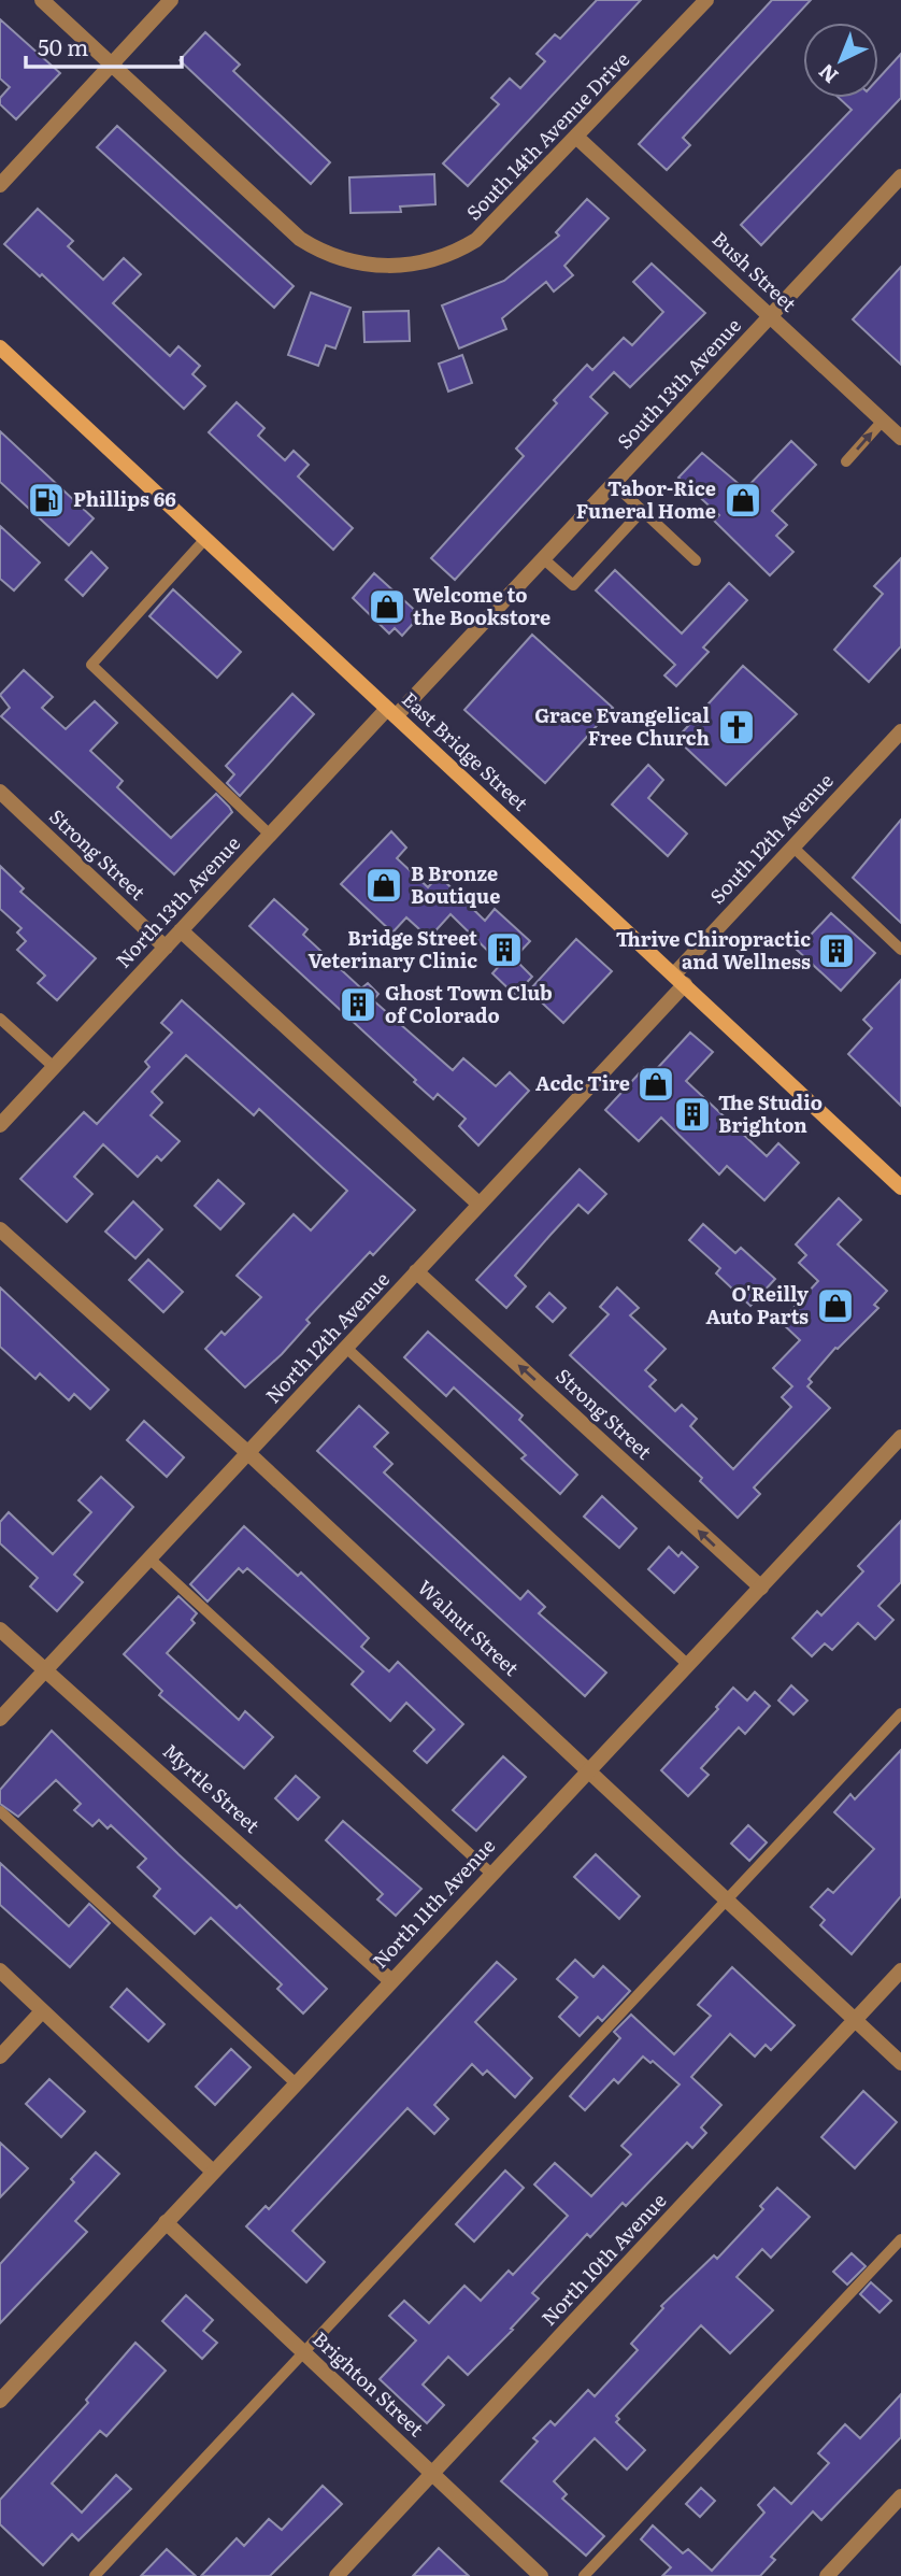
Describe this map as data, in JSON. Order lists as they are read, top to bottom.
{
  "streets": {
    "main road": ["East Bridge Street"],
    "street": [
      "South 14th Avenue Drive",
      "Bush Street",
      "South 13th Avenue",
      "South 12th Avenue",
      "Strong Street",
      "North 13th Avenue",
      "North 12th Avenue",
      "Walnut Street",
      "Myrtle Street",
      "North 11th Avenue",
      "North 10th Avenue",
      "Brighton Street"
    ]
  },
  "crossings": [
    ["South 14th Avenue Drive", "Bush Street"],
    ["Bush Street", "South 13th Avenue"],
    ["South 13th Avenue", "East Bridge Street"],
    ["South 13th Avenue", "North 13th Avenue"],
    ["East Bridge Street", "South 12th Avenue"],
    ["East Bridge Street", "North 13th Avenue"],
    ["East Bridge Street", "North 12th Avenue"],
    ["South 12th Avenue", "North 12th Avenue"],
    ["Strong Street", "North 13th Avenue"],
    ["Strong Street", "North 12th Avenue"],
    ["Strong Street", "North 11th Avenue"],
    ["North 12th Avenue", "Walnut Street"],
    ["North 12th Avenue", "Myrtle Street"],
    ["Walnut Street", "North 11th Avenue"],
    ["Walnut Street", "North 10th Avenue"],
    ["Myrtle Street", "North 11th Avenue"],
    ["North 11th Avenue", "Brighton Street"],
    ["North 10th Avenue", "Brighton Street"]
  ],
  "one_way": ["Strong Street"],
  "places": {
    "fuel station": ["Phillips 66"],
    "shop": [
      "Tabor-Rice Funeral Home",
      "Welcome to the Bookstore",
      "B Bronze Boutique",
      "Acdc Tire",
      "O'Reilly Auto Parts"
    ],
    "church": ["Grace Evangelical Free Church"],
    "building": [
      "Bridge Street Veterinary Clinic",
      "Thrive Chiropractic and Wellness",
      "Ghost Town Club of Colorado",
      "The Studio Brighton"
    ]
  },
  "scale_bar": "50 m",
  "north": "bottom left"
}
